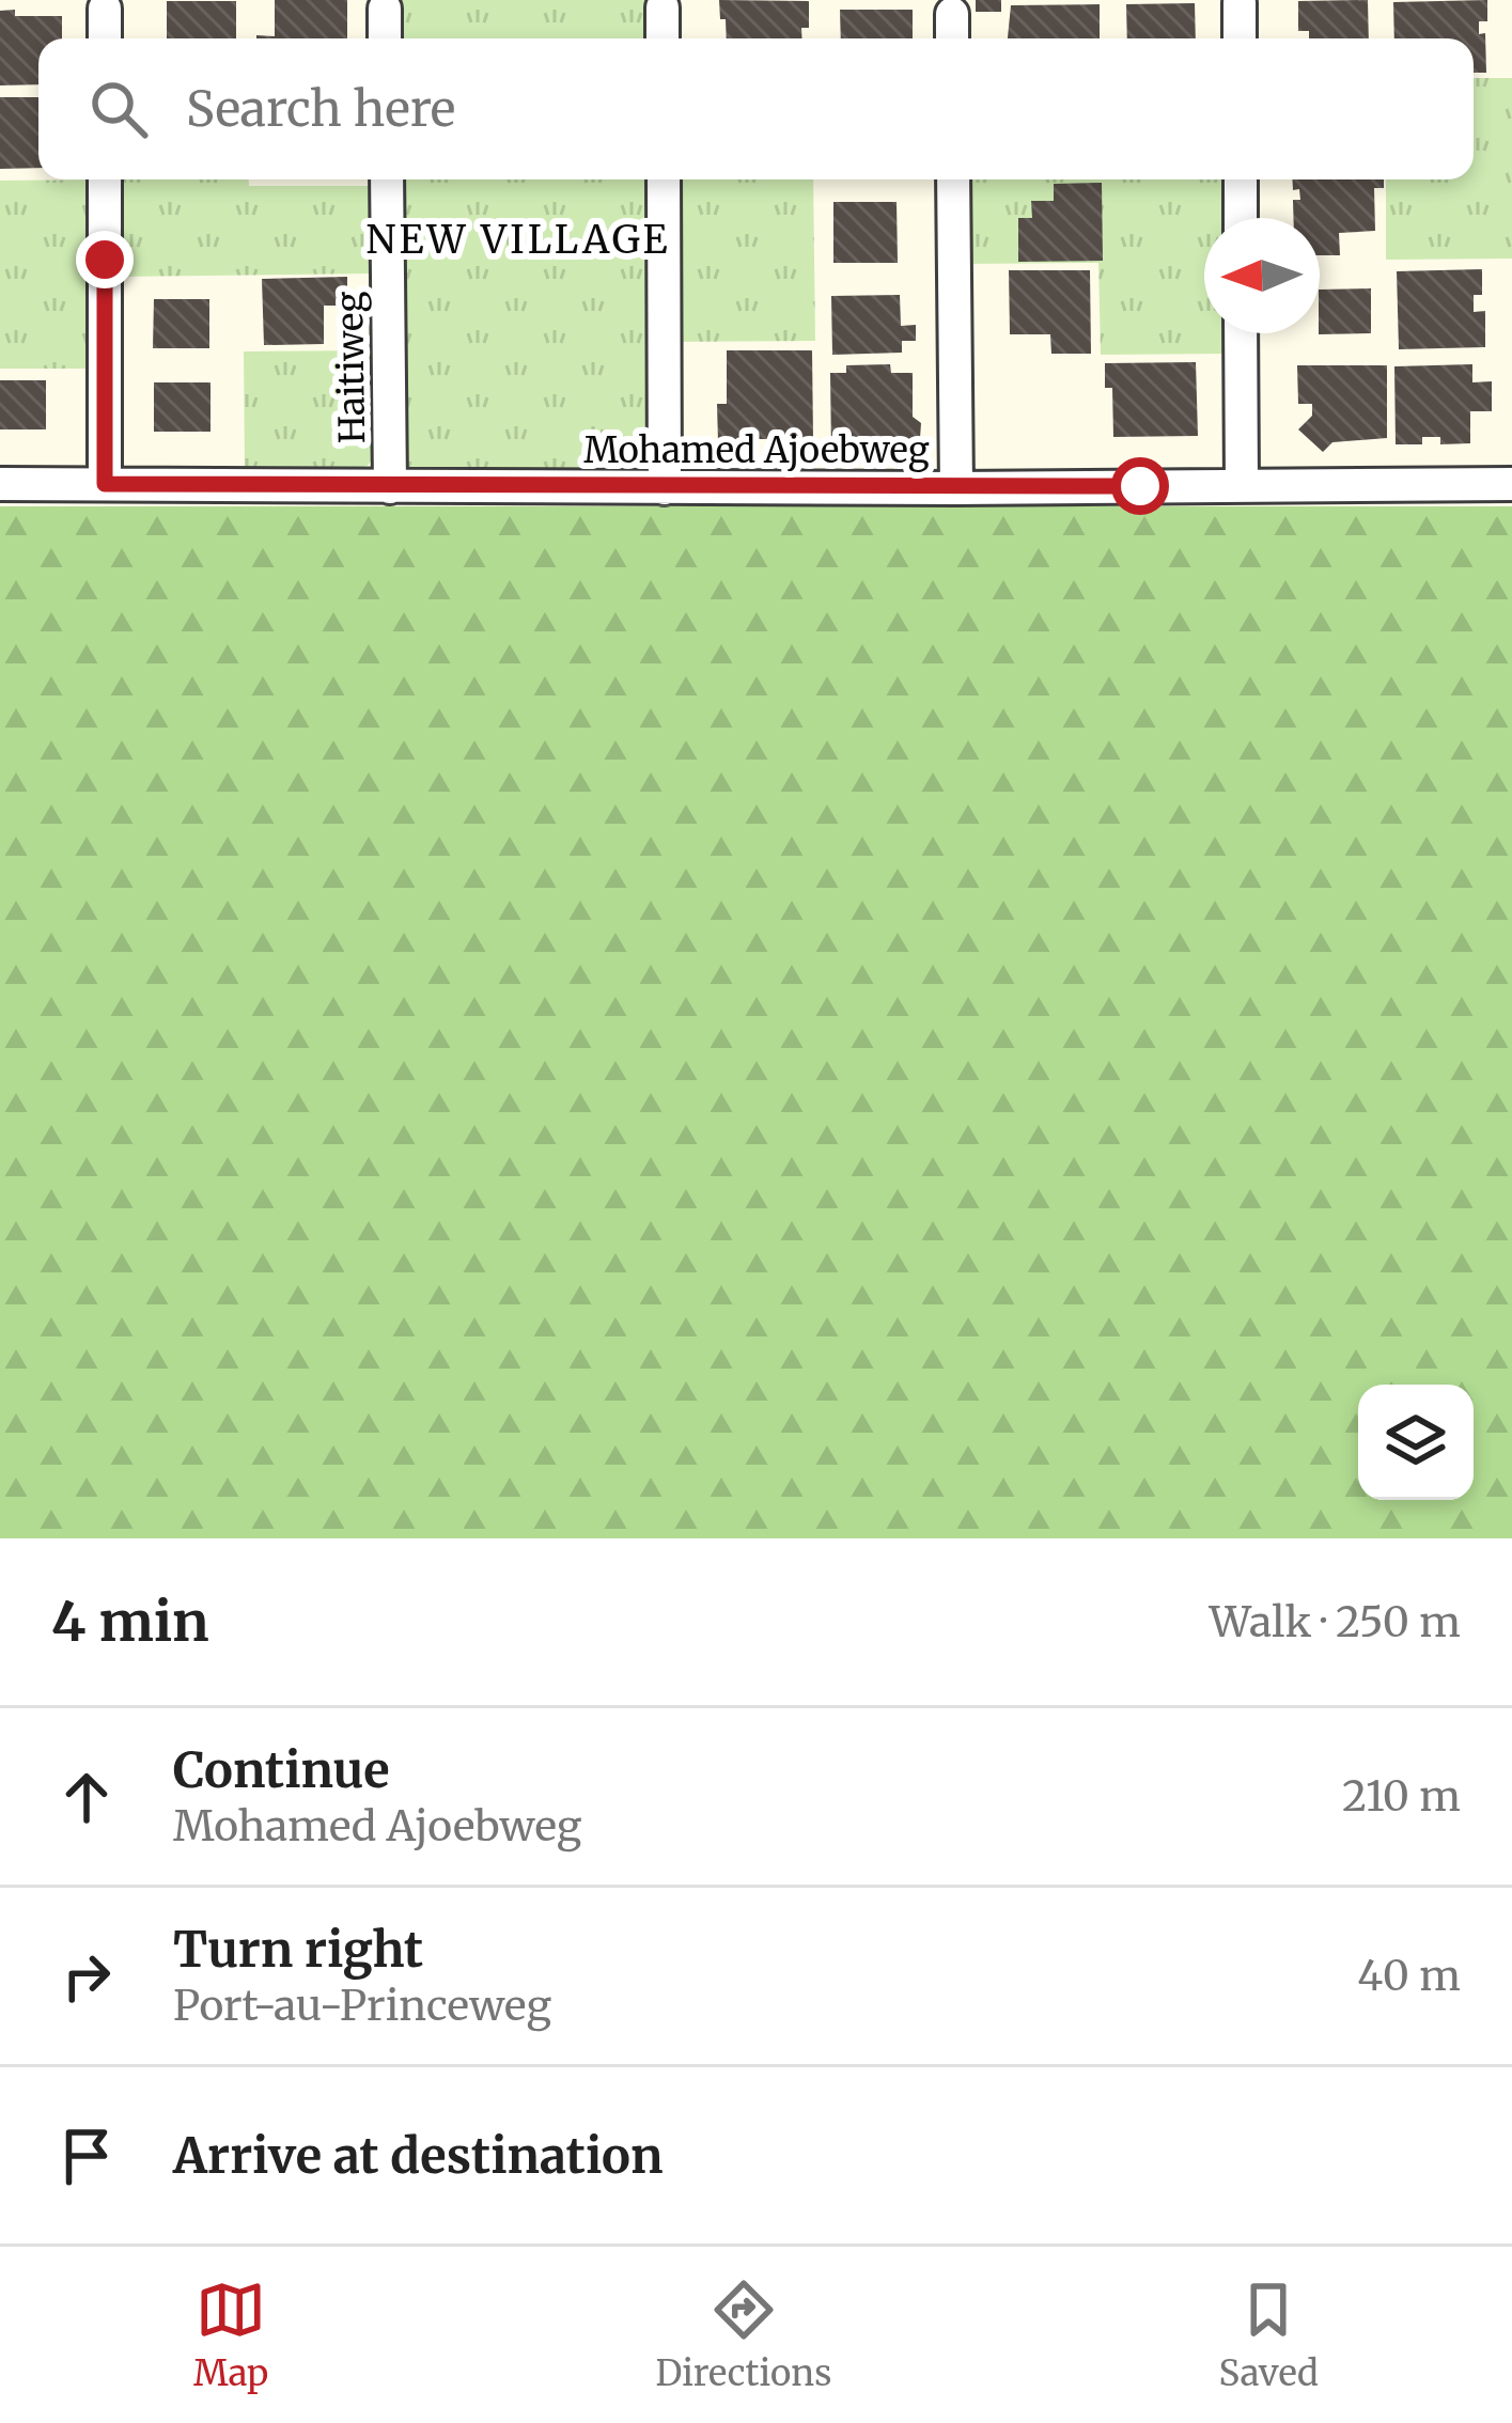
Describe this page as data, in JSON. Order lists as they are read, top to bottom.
{
  "streets": {
    "street": ["Haitiweg", "Mohamed Ajoebweg"]
  },
  "crossings": [
    ["Haitiweg", "Mohamed Ajoebweg"]
  ],
  "districts": ["NEW VILLAGE"],
  "north": "left",
  "page": {
    "search": "Search here",
    "heading": ["4 min", "Walk · 250 m"],
    "list": [
      ["Continue", "Mohamed Ajoebweg", "210 m"],
      ["Turn right", "Port-au-Princeweg", "40 m"],
      "Arrive at destination"
    ],
    "nav": ["Map", "Directions", "Saved"]
  }
}
